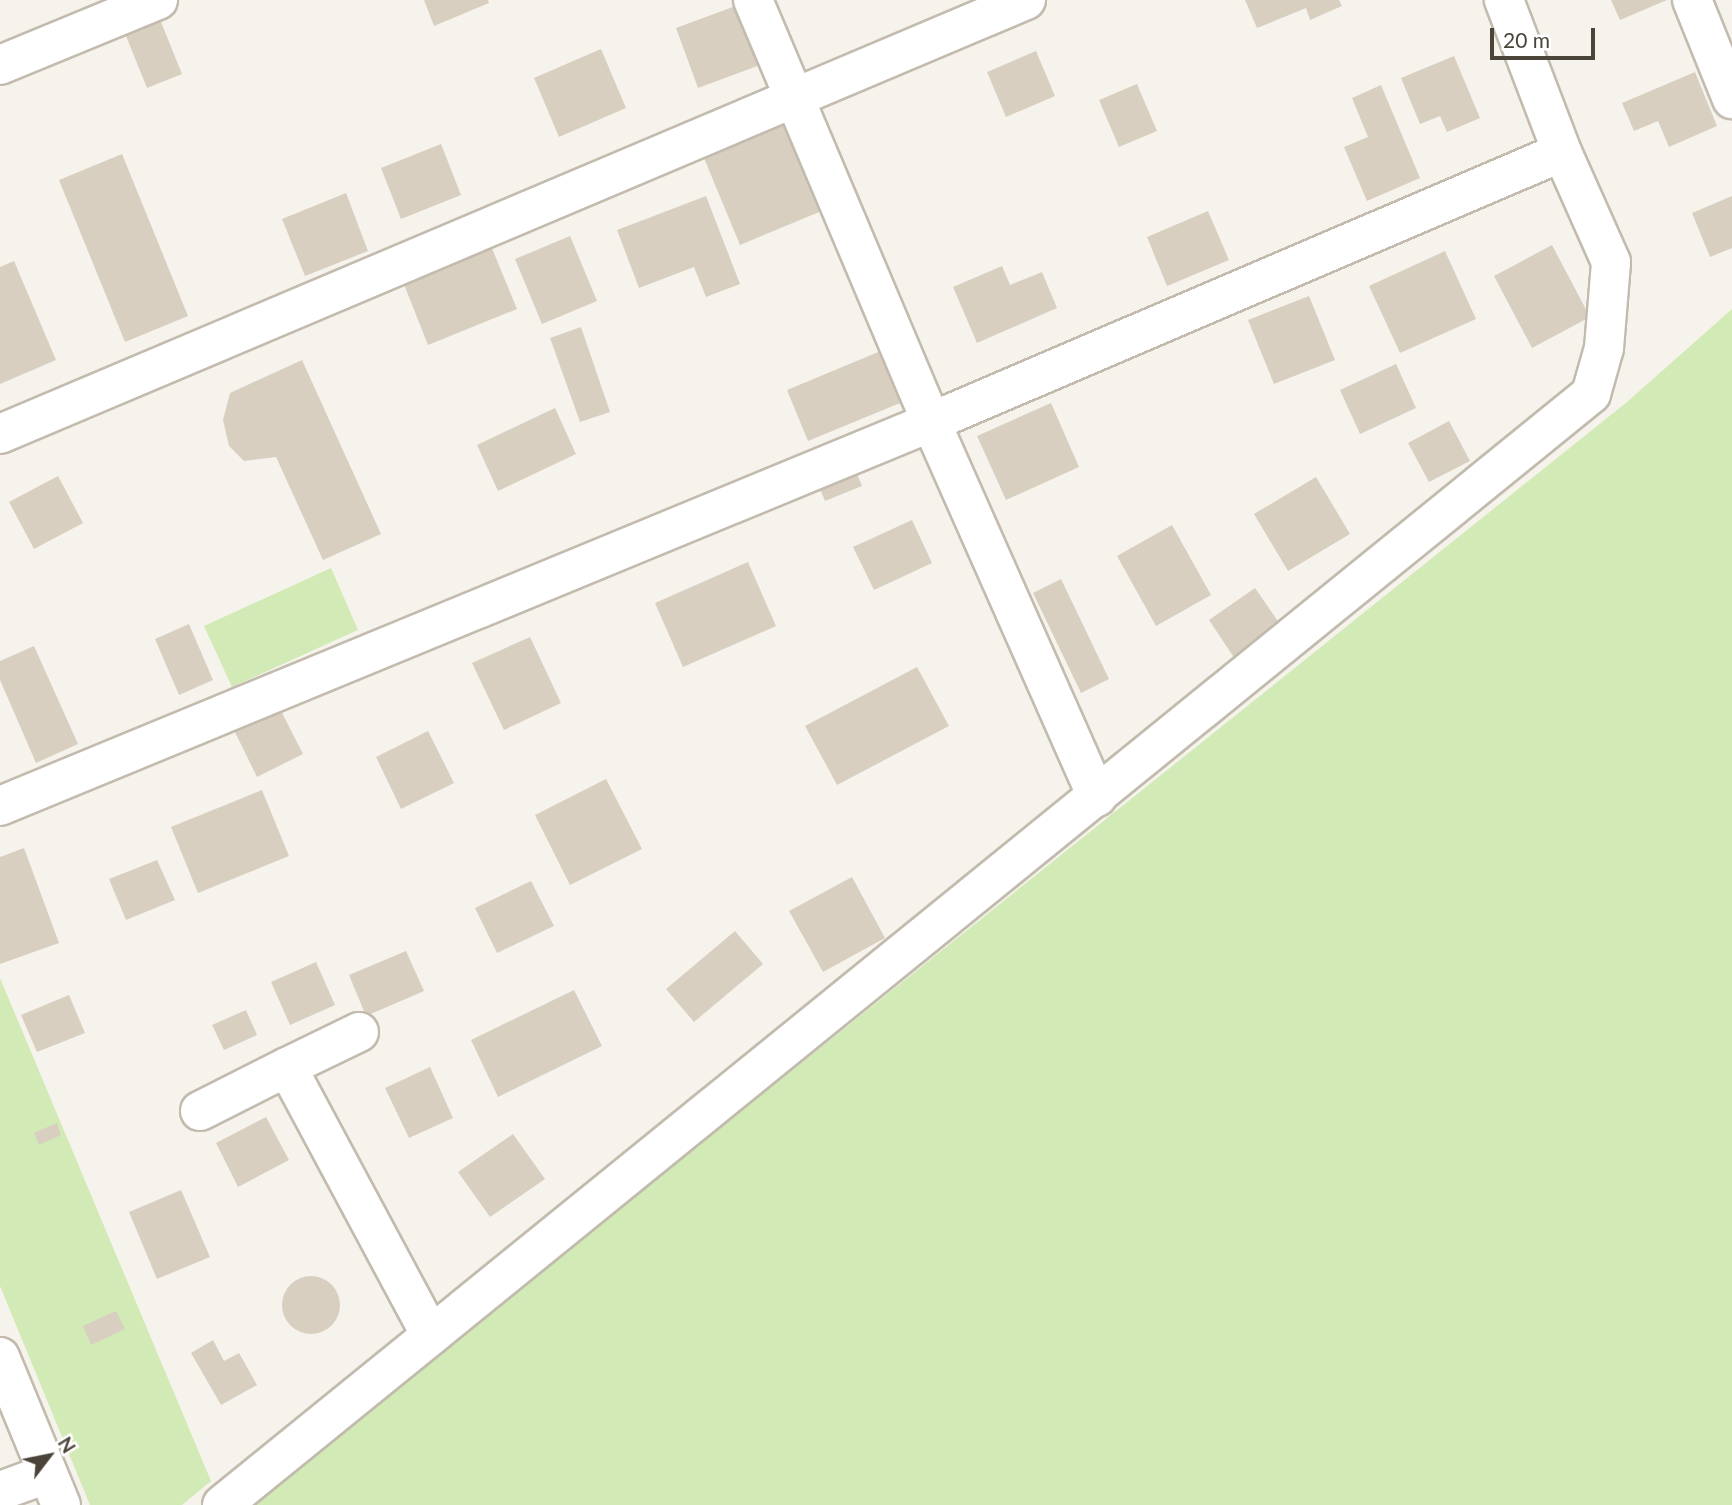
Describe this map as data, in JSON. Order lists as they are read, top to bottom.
{
  "scale_bar": "20 m",
  "north": "top right"
}
